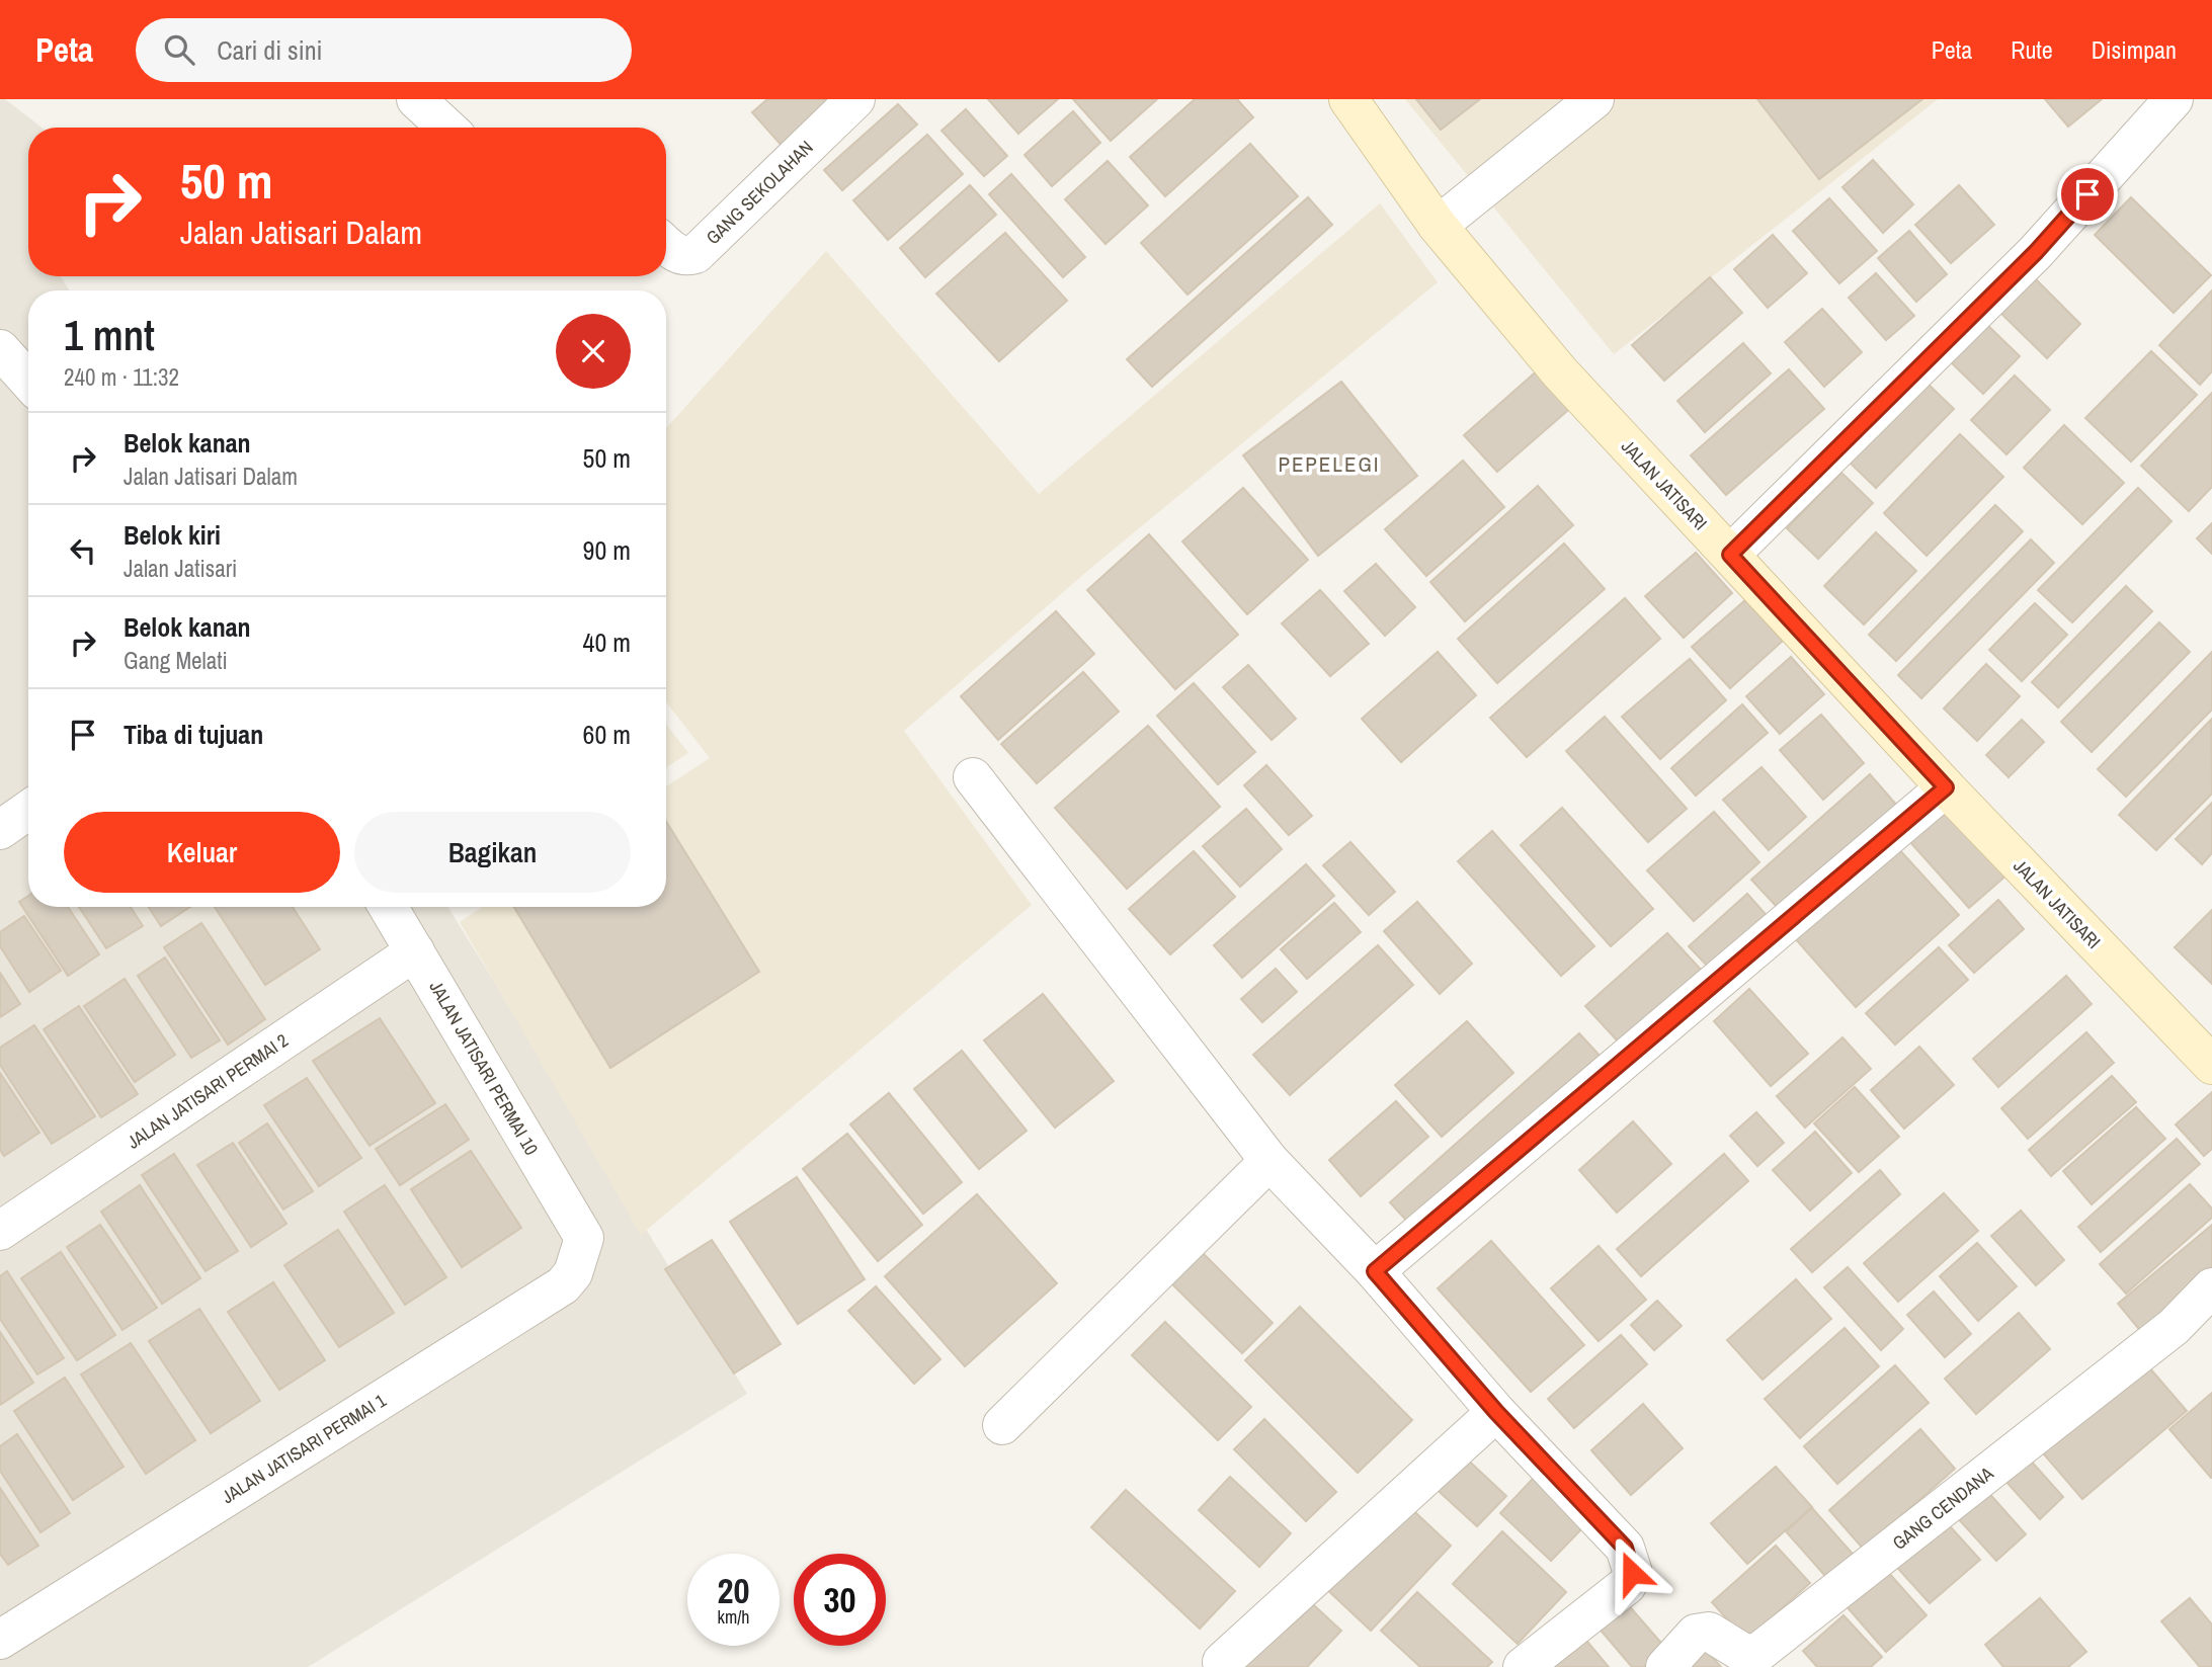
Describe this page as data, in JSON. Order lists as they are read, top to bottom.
{
  "streets": {
    "street": [
      "GANG SEKOLAHAN",
      "JALAN JATISARI",
      "JALAN JATISARI PERMAI 10",
      "JALAN JATISARI PERMAI 2",
      "JALAN JATISARI PERMAI 1",
      "GANG CENDANA"
    ]
  },
  "crossings": [
    ["JALAN JATISARI PERMAI 10", "JALAN JATISARI PERMAI 2"],
    ["JALAN JATISARI PERMAI 10", "JALAN JATISARI PERMAI 1"]
  ],
  "districts": ["PEPELEGI"],
  "page": {
    "header": "Peta",
    "search": "Cari di sini",
    "nav": ["Peta", "Rute", "Disimpan"],
    "turn": ["50 m", "Jalan Jatisari Dalam"],
    "heading": ["1 mnt", "240 m · 11:32"],
    "list": [
      {
        "name": "Belok kanan",
        "note": "Jalan Jatisari Dalam",
        "value": "50 m"
      },
      {
        "name": "Belok kiri",
        "note": "Jalan Jatisari",
        "value": "90 m"
      },
      {
        "name": "Belok kanan",
        "note": "Gang Melati",
        "value": "40 m"
      },
      {
        "name": "Tiba di tujuan",
        "value": "60 m"
      }
    ],
    "buttons": ["Keluar", "Bagikan"],
    "speed": "20 km/h",
    "limit": "30"
  }
}
